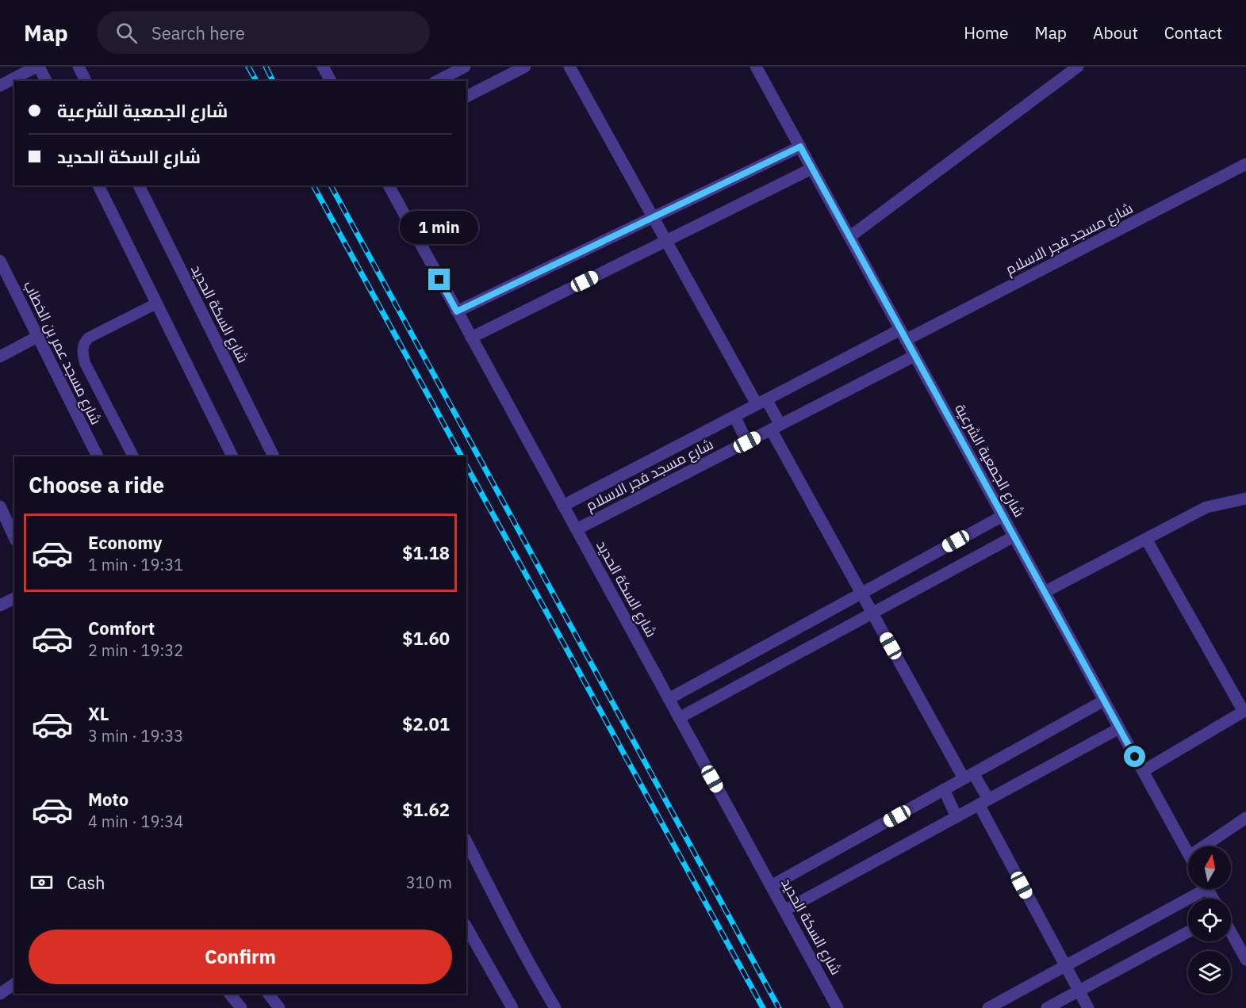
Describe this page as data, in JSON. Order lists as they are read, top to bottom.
{
  "streets": {
    "street": [
      "شارع مسجد فجر الاسلام",
      "شارع السكة الحديد",
      "شارع مسجد عمر بن الخطاب",
      "شارع الجمعية الشرعية"
    ]
  },
  "crossings": [
    ["شارع مسجد فجر الاسلام", "شارع السكة الحديد"],
    ["شارع مسجد فجر الاسلام", "شارع الجمعية الشرعية"]
  ],
  "north": "top",
  "page": {
    "header": "Map",
    "search": "Search here",
    "nav": [
      "Home",
      "Map",
      "About",
      "Contact"
    ],
    "banner": ["شارع الجمعية الشرعية", "شارع السكة الحديد"],
    "bubble": "1 min",
    "heading": "Choose a ride",
    "list": [
      {
        "name": "Economy",
        "note": "1 min · 19:31",
        "value": "$1.18"
      },
      {
        "name": "Comfort",
        "note": "2 min · 19:32",
        "value": "$1.60"
      },
      {
        "name": "XL",
        "note": "3 min · 19:33",
        "value": "$2.01"
      },
      {
        "name": "Moto",
        "note": "4 min · 19:34",
        "value": "$1.62"
      }
    ],
    "pay": ["Cash", "310 m"],
    "buttons": "Confirm"
  }
}
